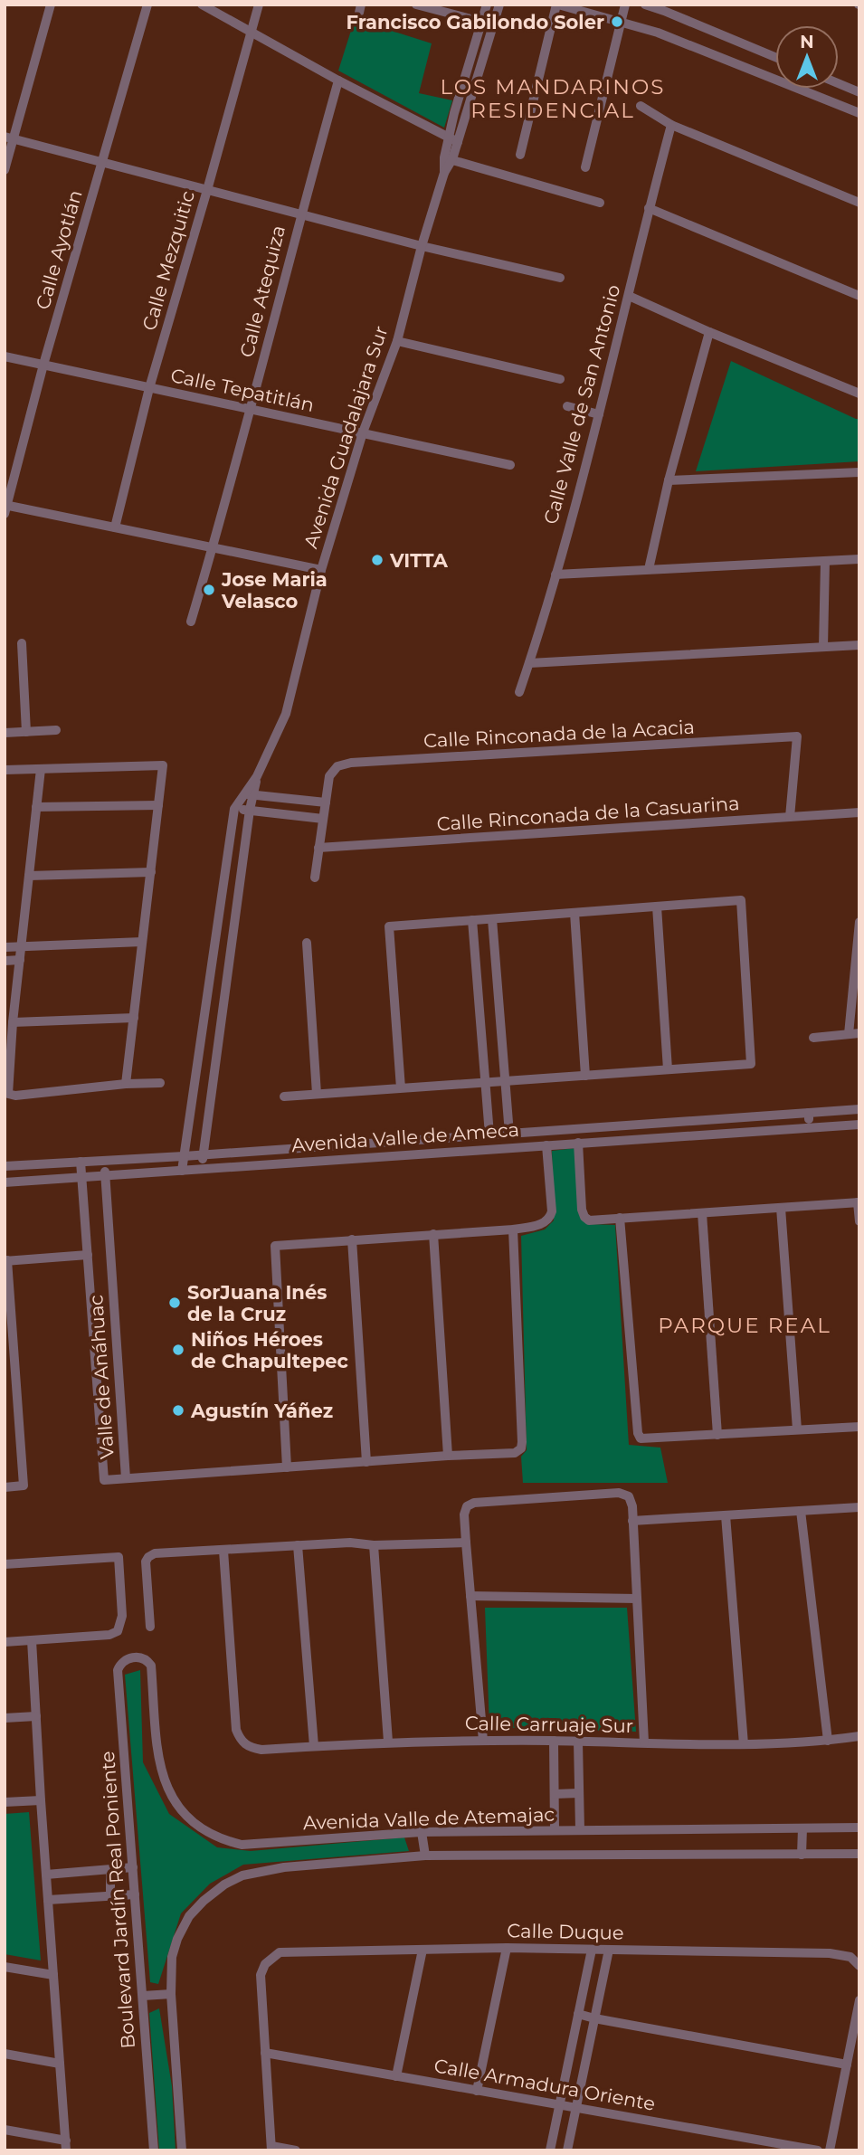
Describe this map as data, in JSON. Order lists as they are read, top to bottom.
{
  "streets": {
    "street": [
      "Calle Ayotlán",
      "Calle Mezquitic",
      "Calle Atequiza",
      "Calle Tepatitlán",
      "Calle Valle de San Antonio",
      "Avenida Guadalajara Sur",
      "Calle Rinconada de la Acacia",
      "Calle Rinconada de la Casuarina",
      "Avenida Valle de Ameca",
      "Valle de Anáhuac",
      "Calle Carruaje Sur",
      "Avenida Valle de Atemajac",
      "Boulevard Jardín Real Poniente",
      "Calle Duque",
      "Calle Armadura Oriente"
    ]
  },
  "crossings": [
    ["Calle Ayotlán", "Calle Tepatitlán"],
    ["Calle Mezquitic", "Calle Tepatitlán"],
    ["Calle Atequiza", "Calle Tepatitlán"],
    ["Calle Tepatitlán", "Avenida Guadalajara Sur"],
    ["Avenida Guadalajara Sur", "Avenida Valle de Ameca"],
    ["Calle Rinconada de la Acacia", "Calle Rinconada de la Casuarina"],
    ["Avenida Valle de Ameca", "Valle de Anáhuac"],
    ["Avenida Valle de Atemajac", "Boulevard Jardín Real Poniente"],
    ["Calle Duque", "Calle Armadura Oriente"]
  ],
  "districts": ["LOS MANDARINOS RESIDENCIAL", "PARQUE REAL"],
  "places": [
    "Francisco Gabilondo Soler",
    "VITTA",
    "Jose Maria Velasco",
    "SorJuana Inés de la Cruz",
    "Niños Héroes de Chapultepec",
    "Agustín Yáñez"
  ],
  "north": "top"
}
